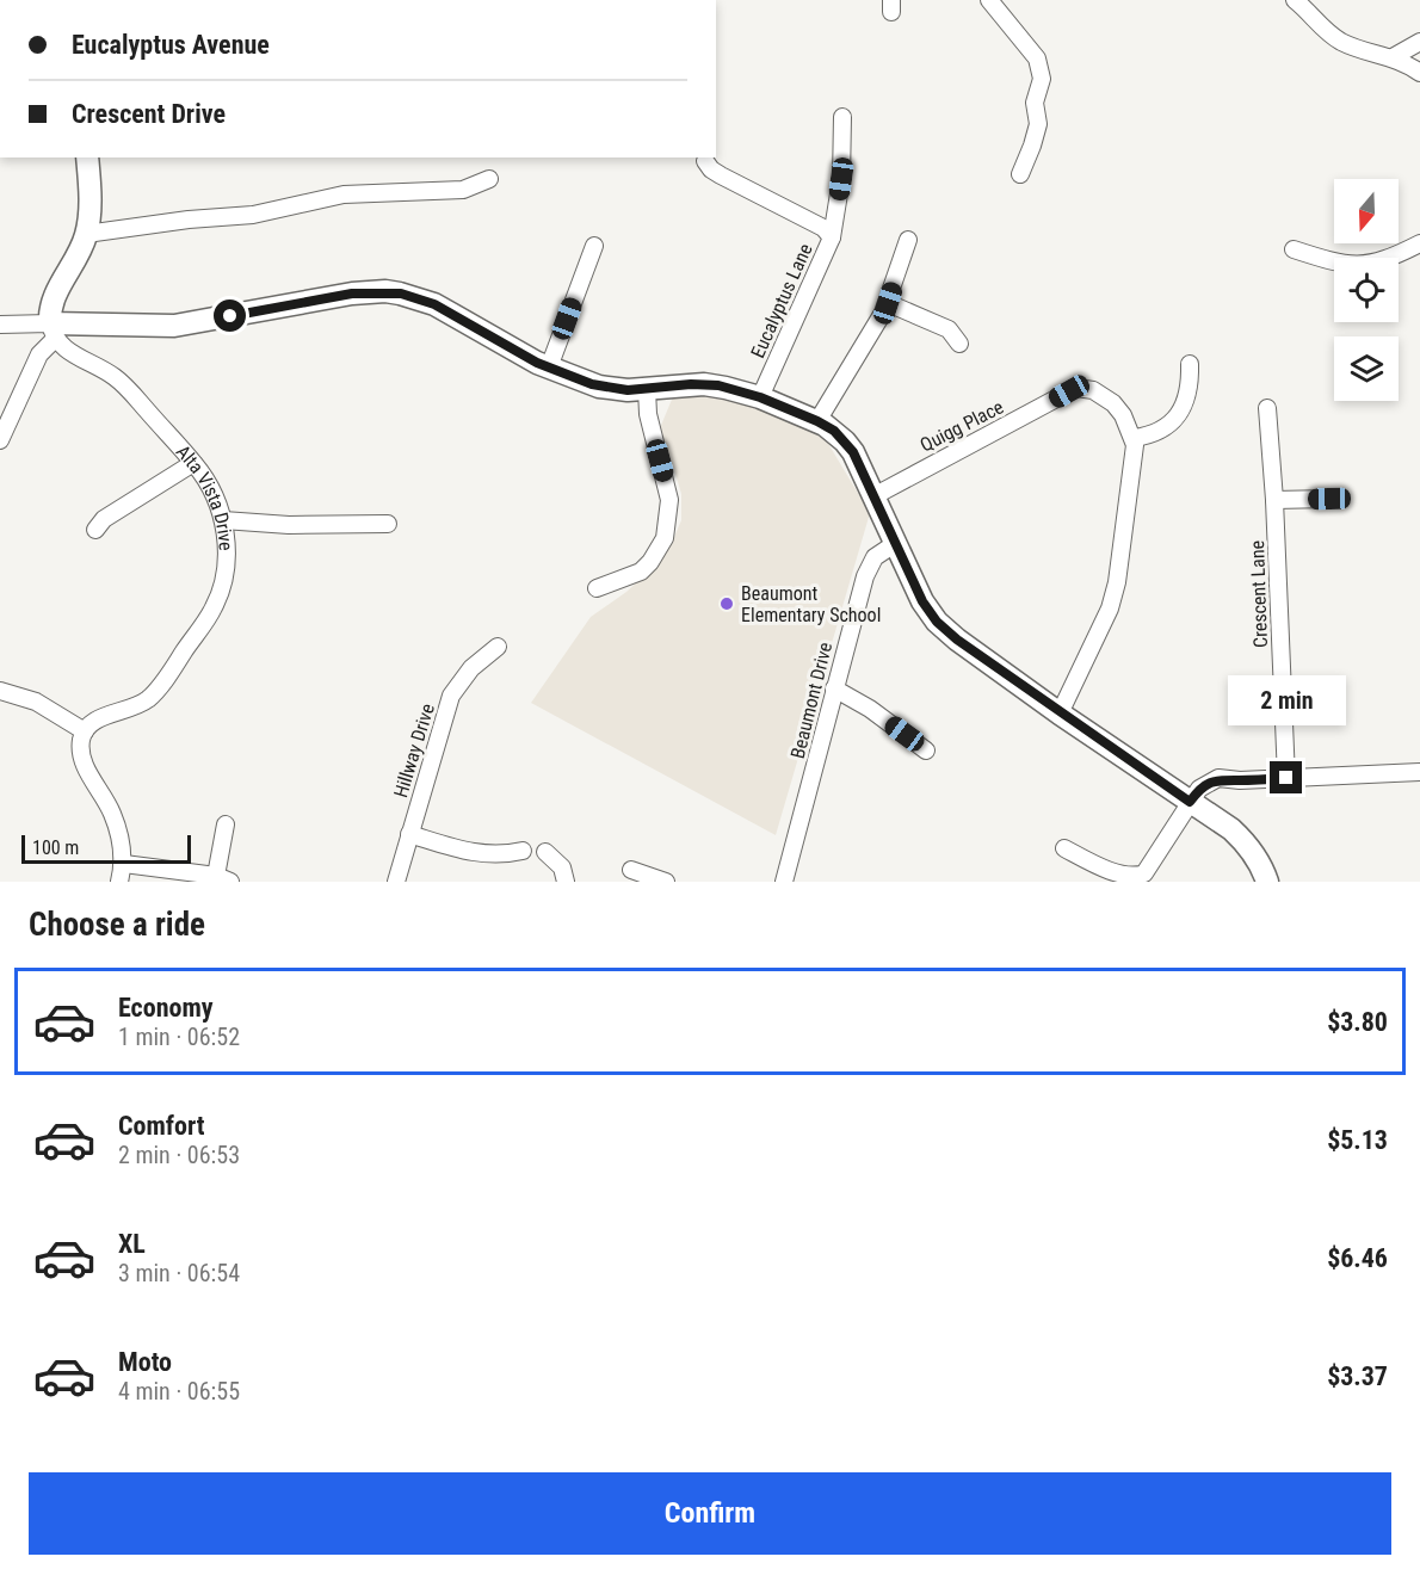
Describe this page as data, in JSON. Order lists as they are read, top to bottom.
{
  "streets": {
    "street": [
      "Eucalyptus Lane",
      "Quigg Place",
      "Alta Vista Drive",
      "Crescent Lane",
      "Beaumont Drive",
      "Hillway Drive"
    ]
  },
  "places": ["Beaumont Elementary School"],
  "scale_bar": "100 m",
  "north": "bottom",
  "page": {
    "banner": ["Eucalyptus Avenue", "Crescent Drive"],
    "bubble": "2 min",
    "scale": "100 m",
    "heading": "Choose a ride",
    "list": [
      {
        "name": "Economy",
        "note": "1 min · 06:52",
        "value": "$3.80"
      },
      {
        "name": "Comfort",
        "note": "2 min · 06:53",
        "value": "$5.13"
      },
      {
        "name": "XL",
        "note": "3 min · 06:54",
        "value": "$6.46"
      },
      {
        "name": "Moto",
        "note": "4 min · 06:55",
        "value": "$3.37"
      }
    ],
    "buttons": "Confirm"
  }
}
